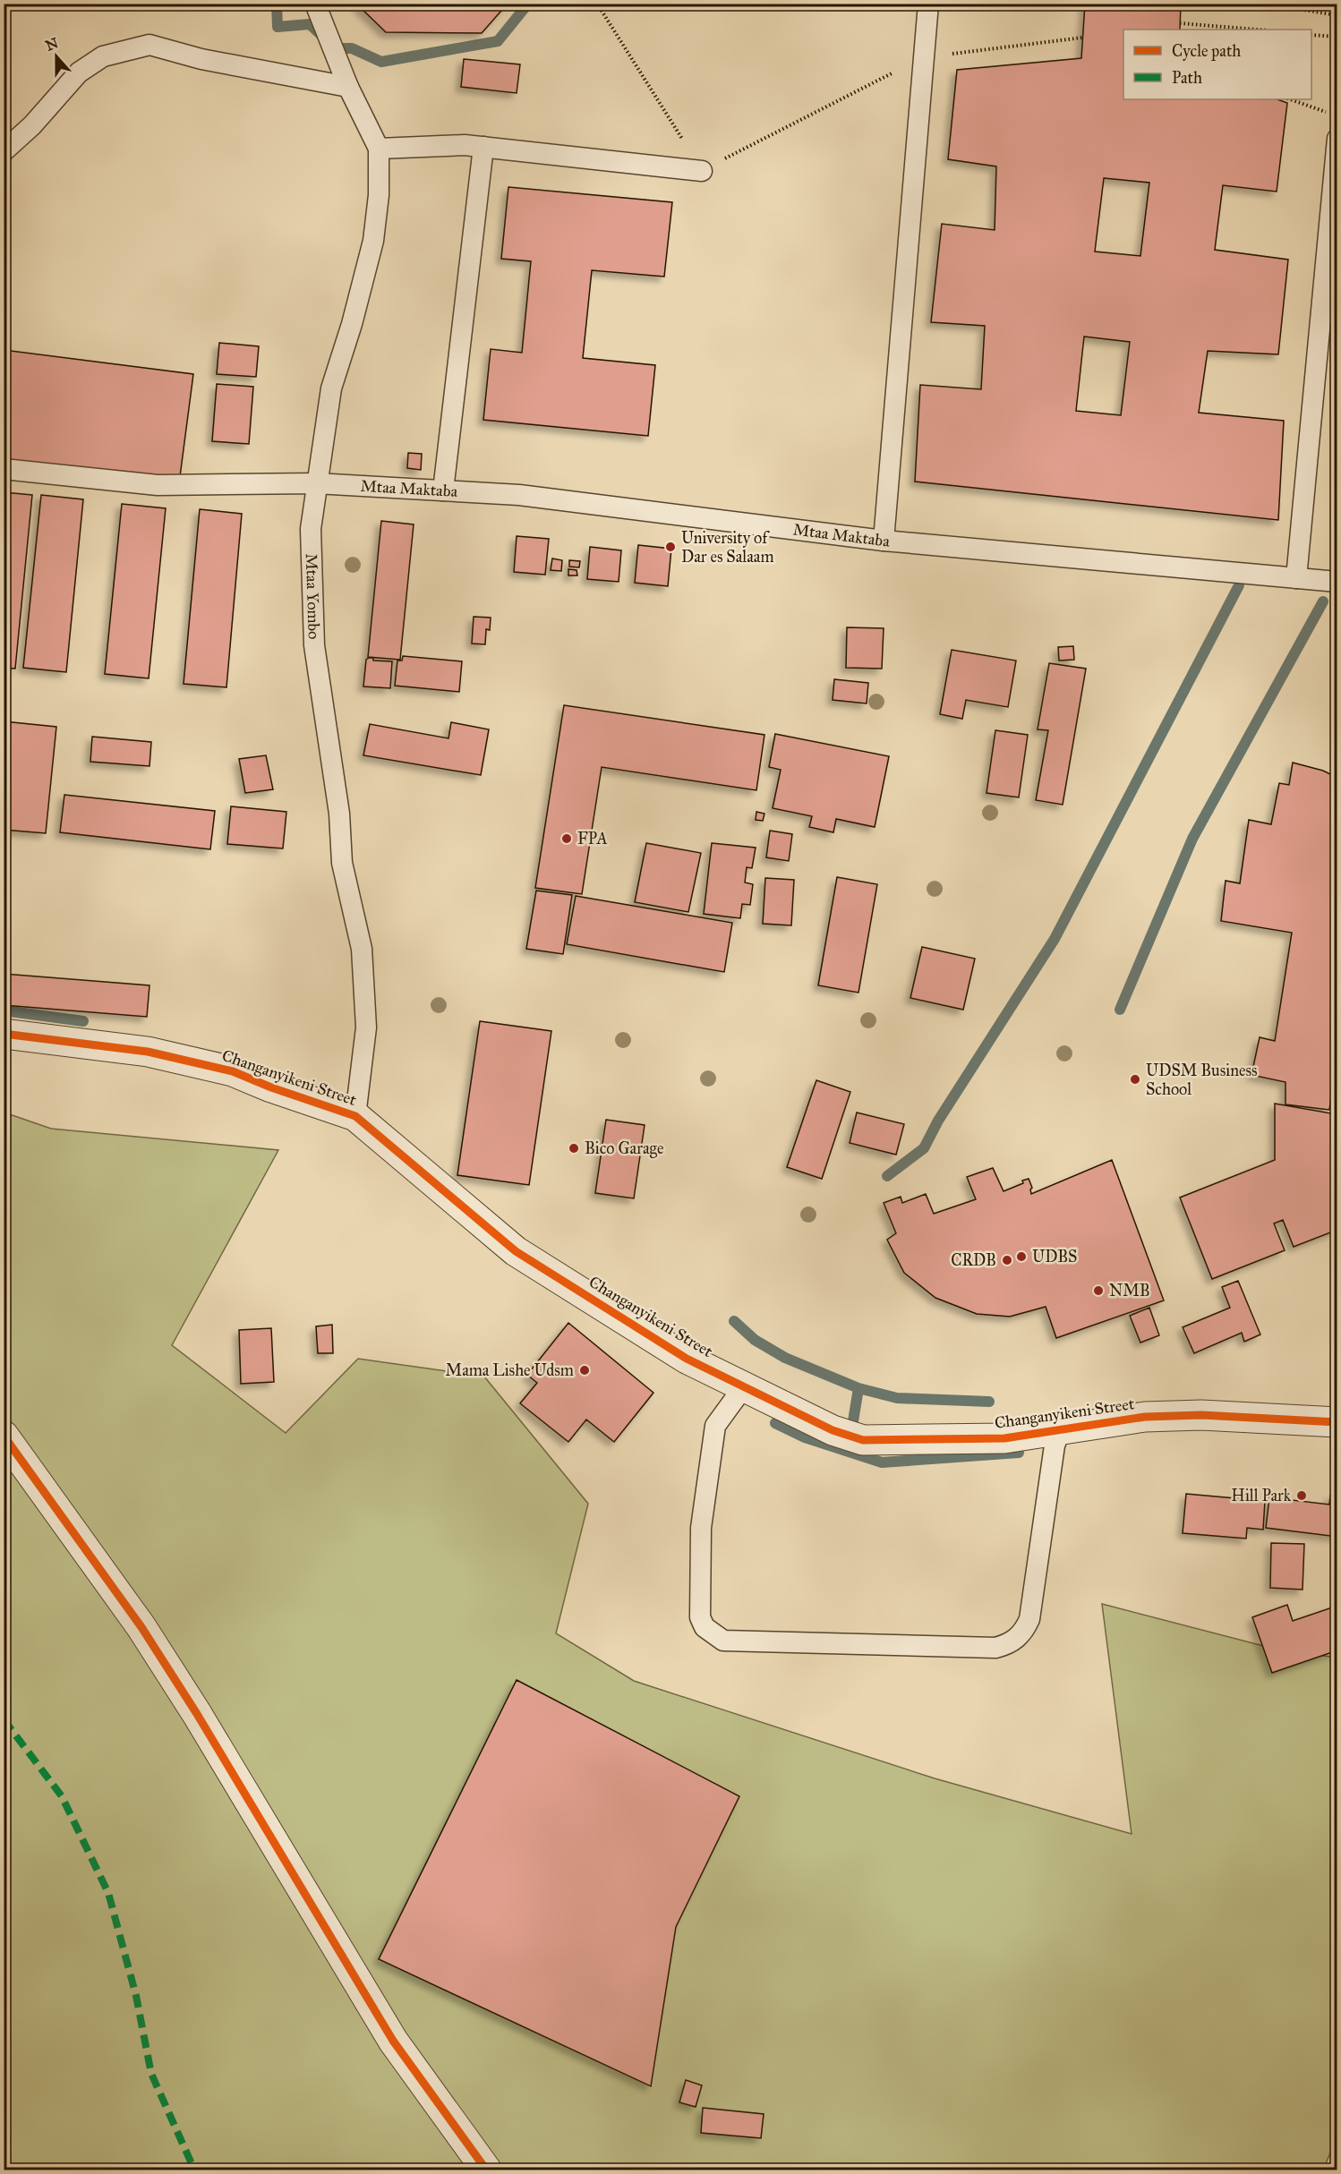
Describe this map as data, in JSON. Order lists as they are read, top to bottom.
{
  "streets": {
    "street": ["Changanyikeni Street"],
    "lane": ["Mtaa Maktaba", "Mtaa Yombo"]
  },
  "crossings": [
    ["Mtaa Maktaba", "Mtaa Yombo"],
    ["Mtaa Yombo", "Changanyikeni Street"]
  ],
  "places": [
    "University of Dar es Salaam",
    "FPA",
    "UDSM Business School",
    "Bico Garage",
    "UDBS",
    "CRDB",
    "NMB",
    "Mama Lishe Udsm",
    "Hill Park"
  ],
  "legend": ["Cycle path", "Path"],
  "north": "top"
}
